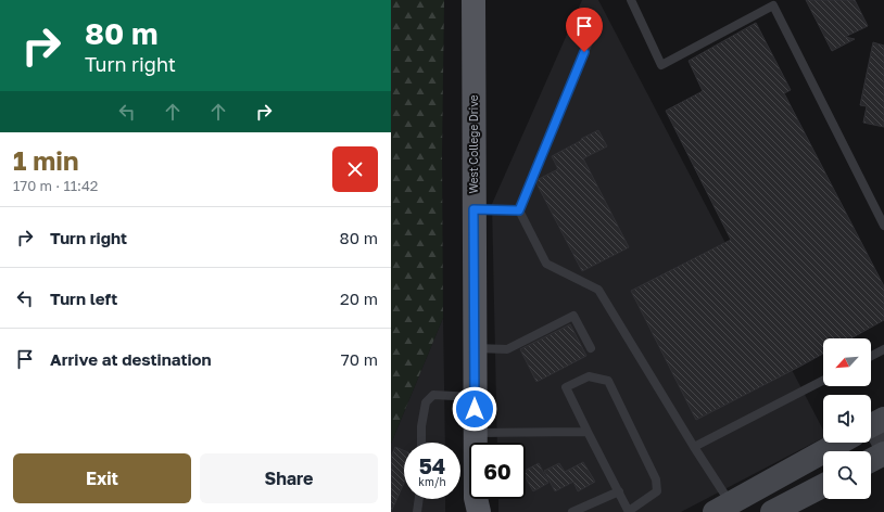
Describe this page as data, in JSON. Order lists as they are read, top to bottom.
{
  "streets": {
    "main road": ["West College Drive"]
  },
  "north": "bottom left",
  "page": {
    "turn": ["80 m", "Turn right"],
    "heading": ["1 min", "170 m · 11:42"],
    "list": [
      {
        "name": "Turn right",
        "value": "80 m"
      },
      {
        "name": "Turn left",
        "value": "20 m"
      },
      {
        "name": "Arrive at destination",
        "value": "70 m"
      }
    ],
    "speed": "54 km/h",
    "limit": "60",
    "buttons": ["Exit", "Share"]
  }
}
